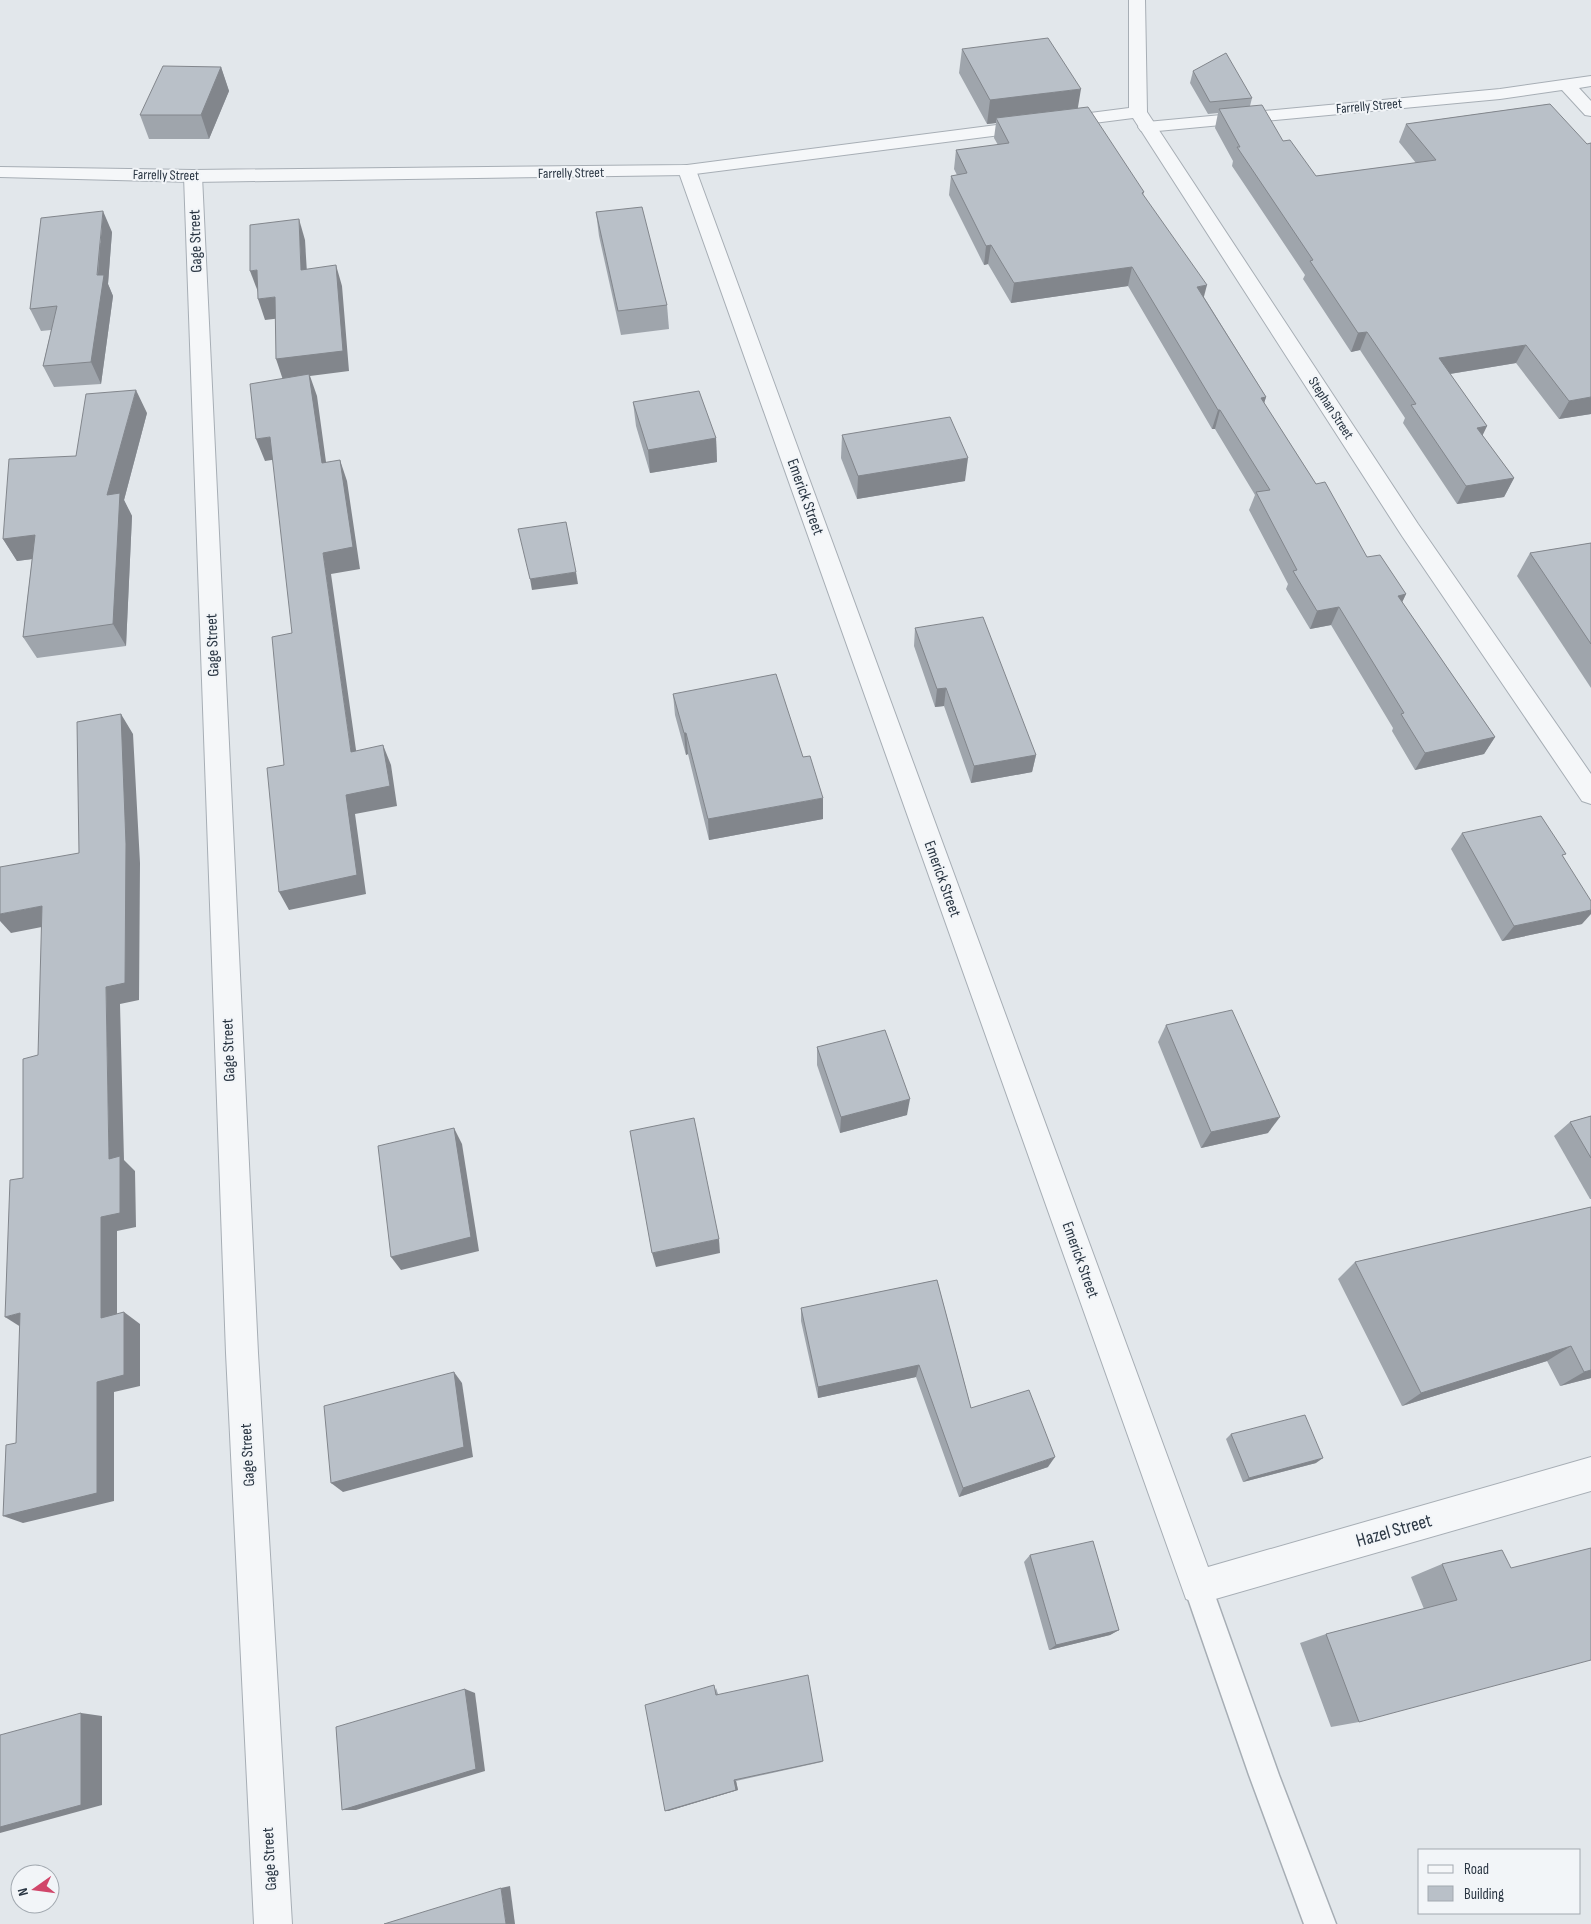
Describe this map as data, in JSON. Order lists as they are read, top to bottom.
{
  "streets": {
    "street": [
      "Farrelly Street",
      "Gage Street",
      "Stephan Street",
      "Emerick Street",
      "Hazel Street"
    ]
  },
  "crossings": [
    ["Farrelly Street", "Gage Street"],
    ["Farrelly Street", "Stephan Street"],
    ["Farrelly Street", "Emerick Street"],
    ["Emerick Street", "Hazel Street"]
  ],
  "legend": ["Road", "Building"],
  "north": "left"
}
